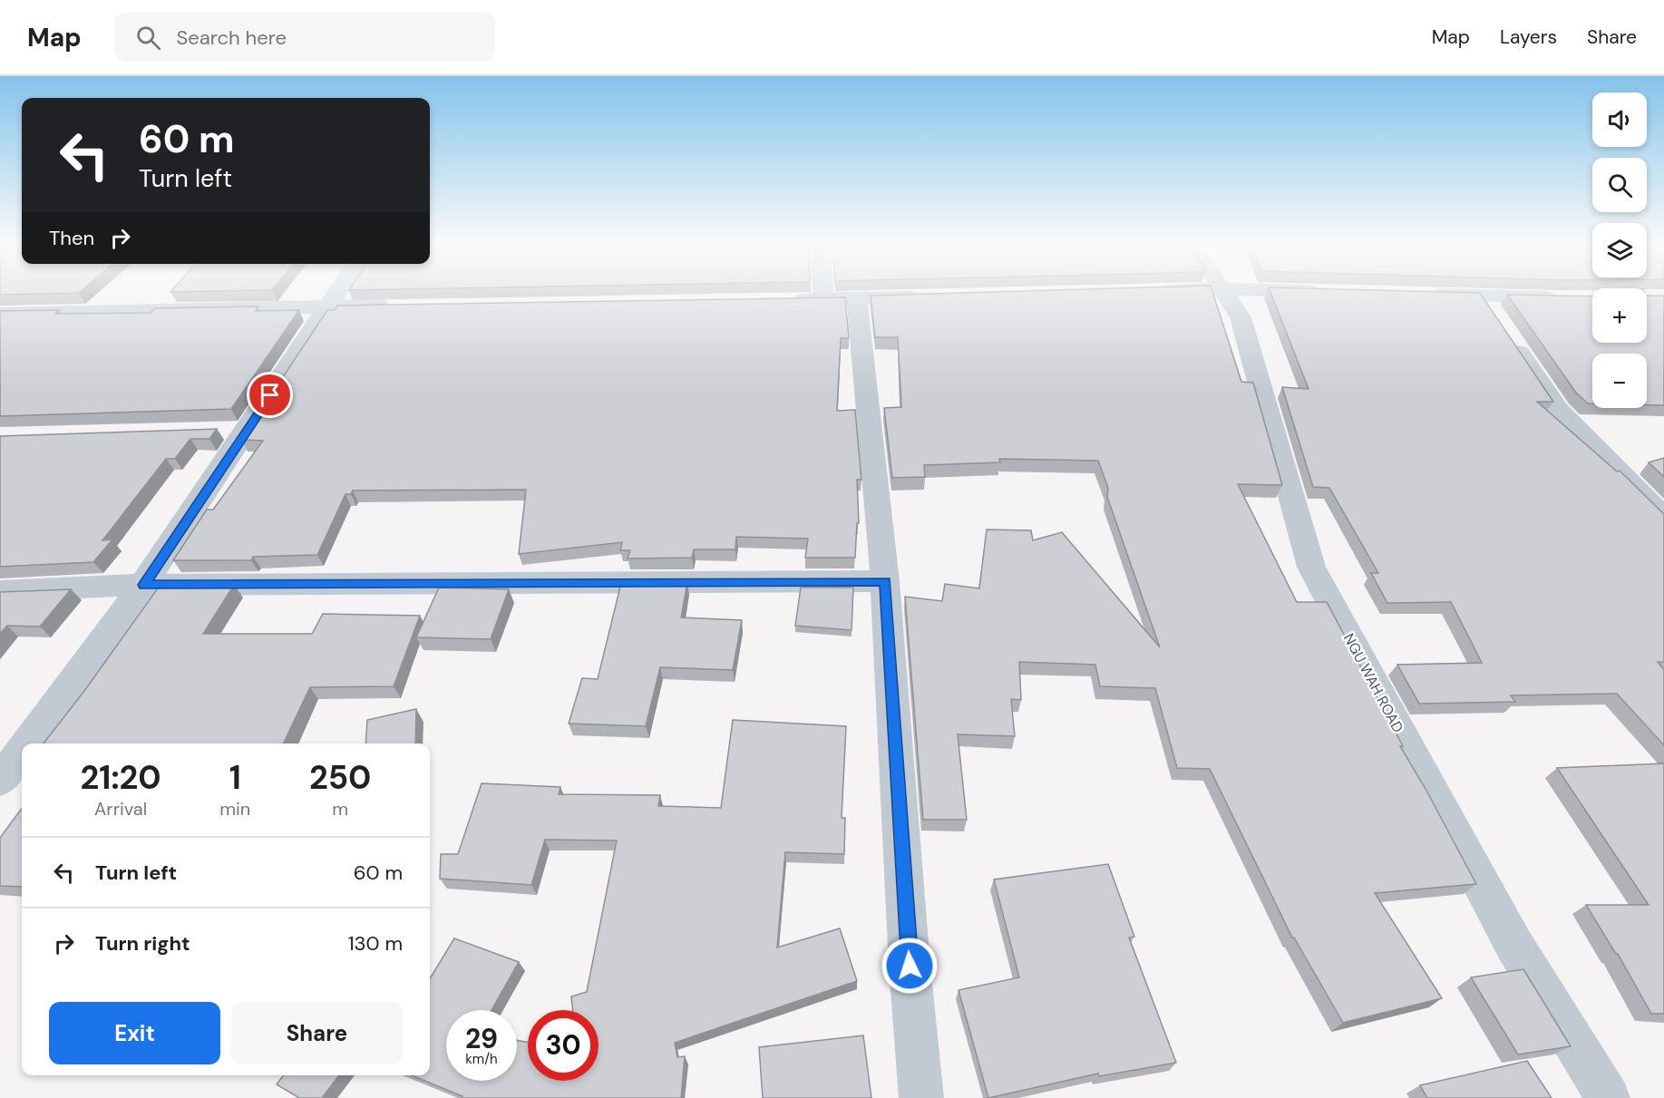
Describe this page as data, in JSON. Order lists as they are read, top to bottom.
{
  "streets": {
    "street": ["NGU WAH ROAD"]
  },
  "page": {
    "header": "Map",
    "search": "Search here",
    "nav": ["Map", "Layers", "Share"],
    "map_buttons": ["+", "−"],
    "turn": ["60 m", "Turn left"],
    "then": "Then",
    "eta": [
      "21:20",
      "Arrival",
      "1",
      "min",
      "250",
      "m"
    ],
    "list": [
      {
        "name": "Turn left",
        "value": "60 m"
      },
      {
        "name": "Turn right",
        "value": "130 m"
      }
    ],
    "buttons": ["Exit", "Share"],
    "speed": "29 km/h",
    "limit": "30"
  }
}
